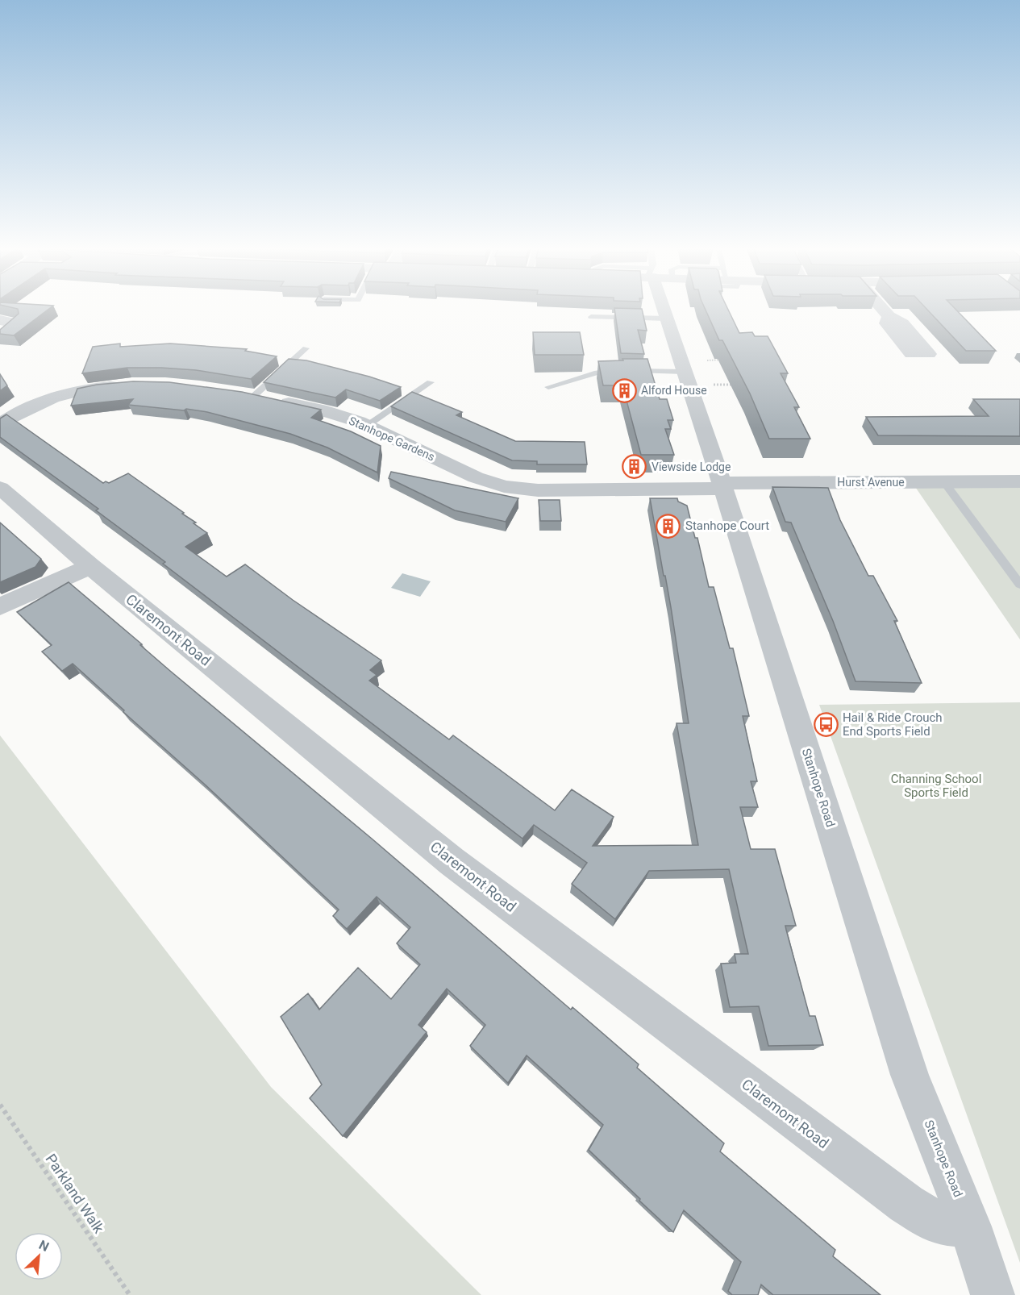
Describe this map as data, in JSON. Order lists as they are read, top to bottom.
{
  "streets": {
    "street": [
      "Stanhope Gardens",
      "Hurst Avenue",
      "Claremont Road",
      "Stanhope Road"
    ],
    "path": ["Parkland Walk"]
  },
  "crossings": [
    ["Stanhope Gardens", "Hurst Avenue"],
    ["Stanhope Gardens", "Stanhope Road"],
    ["Hurst Avenue", "Stanhope Road"],
    ["Claremont Road", "Stanhope Road"]
  ],
  "parks": ["Channing School Sports Field"],
  "places": {
    "building": ["Alford House", "Viewside Lodge", "Stanhope Court"],
    "bus stop": ["Hail & Ride Crouch End Sports Field"]
  },
  "north": "top right"
}
